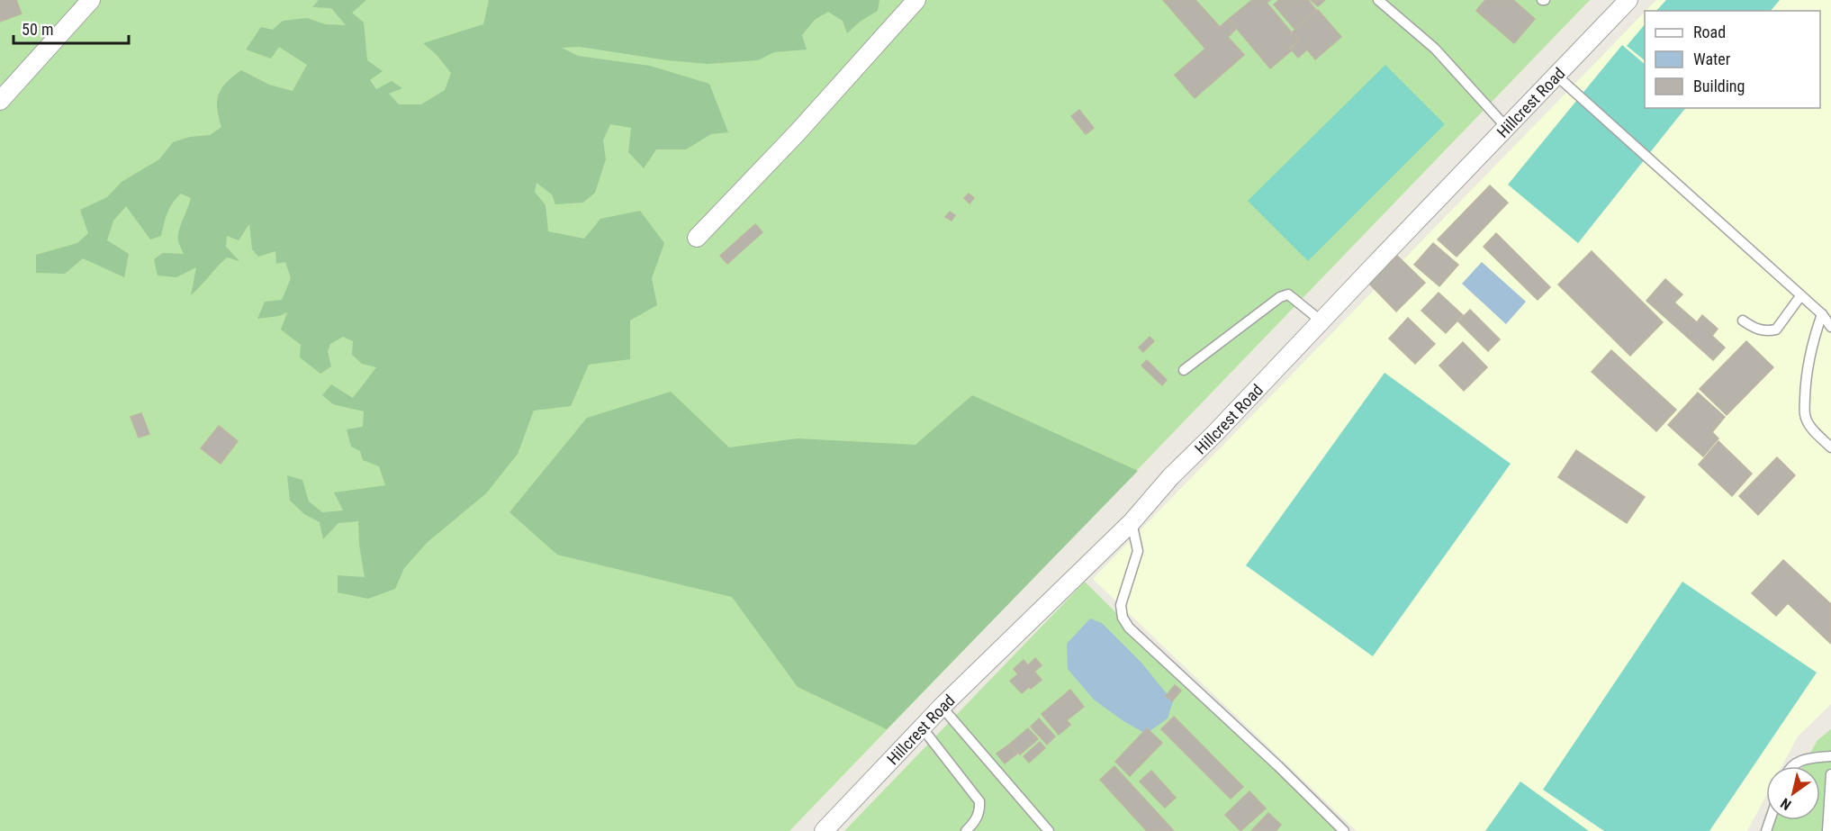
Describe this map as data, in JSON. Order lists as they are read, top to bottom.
{
  "streets": {
    "street": ["Hillcrest Road"]
  },
  "legend": ["Road", "Water", "Building"],
  "scale_bar": "50 m",
  "north": "bottom left"
}
